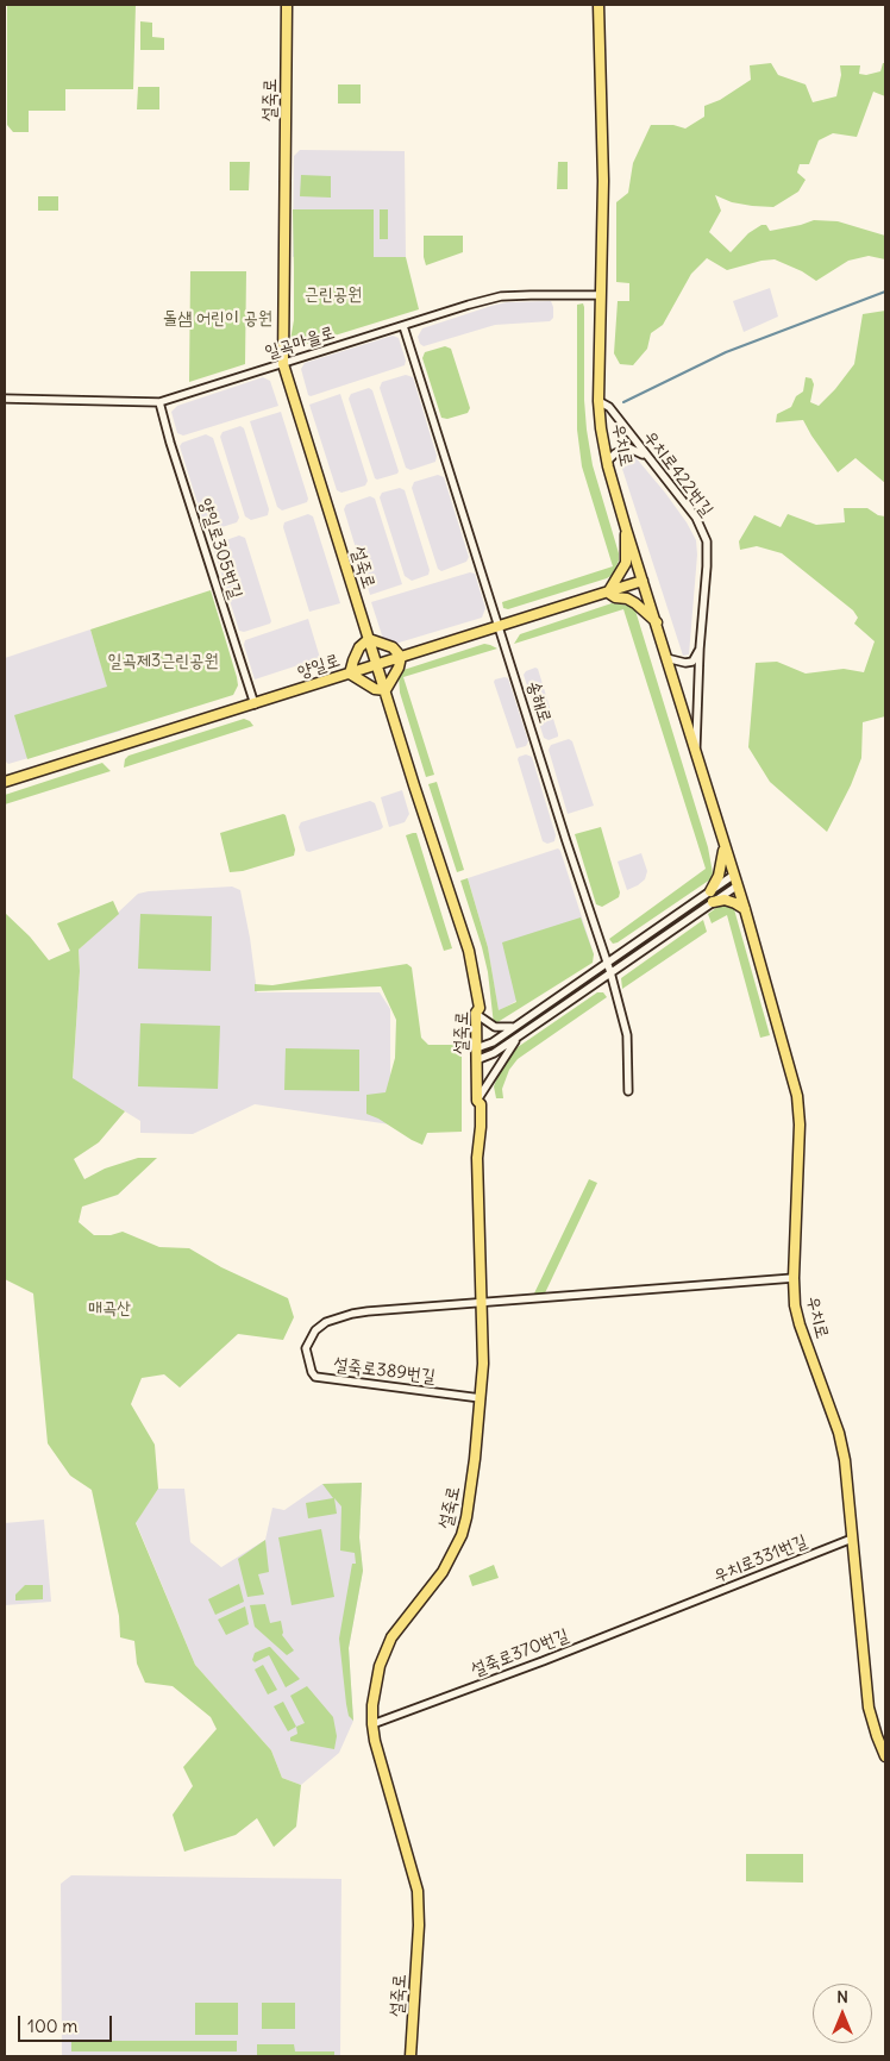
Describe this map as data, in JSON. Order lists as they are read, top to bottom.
{
  "streets": {
    "main road": ["설죽로", "우치로", "양일로"],
    "street": [
      "일곡마을로",
      "우치로422번길",
      "양일로305번길",
      "송해로",
      "설죽로389번길",
      "우치로331번길",
      "설죽로370번길"
    ]
  },
  "crossings": [
    ["설죽로", "일곡마을로"],
    ["설죽로", "양일로"],
    ["설죽로", "설죽로389번길"],
    ["설죽로", "설죽로370번길"],
    ["일곡마을로", "우치로"],
    ["일곡마을로", "양일로305번길"],
    ["일곡마을로", "송해로"],
    ["우치로", "우치로422번길"],
    ["우치로", "양일로"],
    ["우치로", "우치로331번길"],
    ["양일로305번길", "양일로"],
    ["양일로", "송해로"],
    ["우치로331번길", "설죽로370번길"]
  ],
  "parks": [
    "근린공원",
    "돌샘 어린이 공원",
    "일곡제3근린공원",
    "매곡산"
  ],
  "scale_bar": "100 m",
  "north": "top"
}
